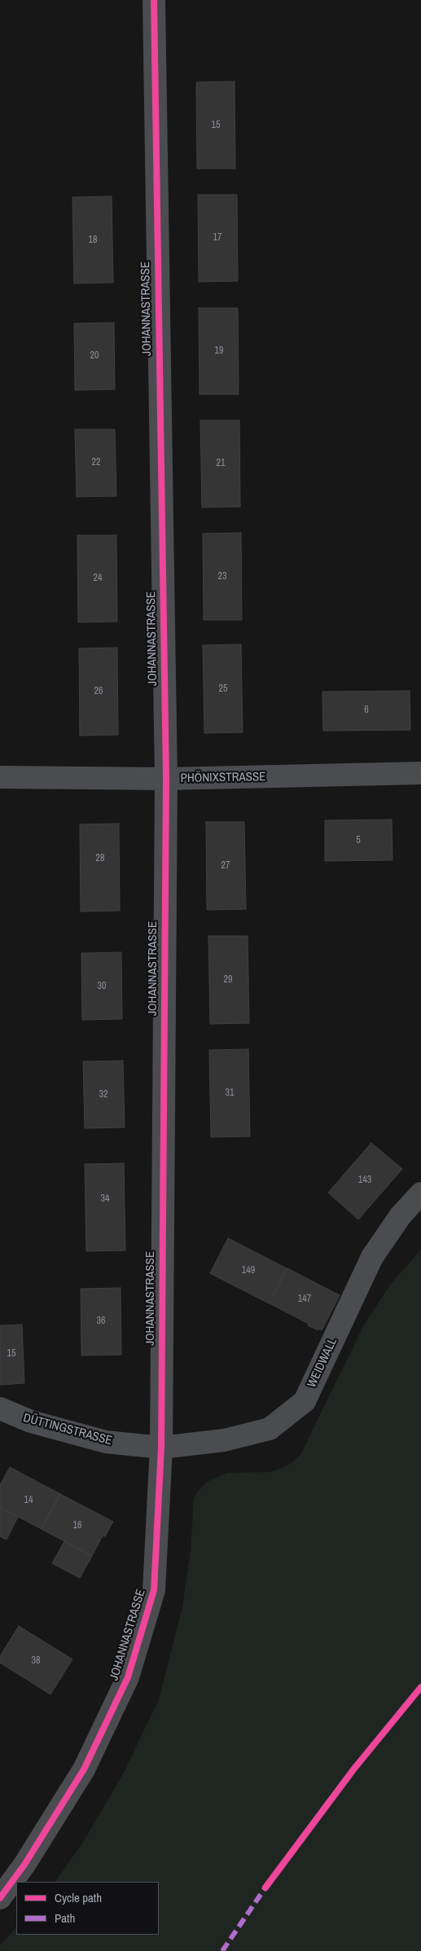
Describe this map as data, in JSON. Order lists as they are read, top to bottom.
{
  "streets": {
    "street": [
      "JOHANNASTRASSE",
      "PHÖNIXSTRASSE",
      "WEIDWALL",
      "DÜTTINGSTRASSE"
    ]
  },
  "crossings": [
    ["JOHANNASTRASSE", "PHÖNIXSTRASSE"],
    ["JOHANNASTRASSE", "WEIDWALL"],
    ["JOHANNASTRASSE", "DÜTTINGSTRASSE"],
    ["WEIDWALL", "DÜTTINGSTRASSE"]
  ],
  "house_numbers": [
    "15",
    "17",
    "18",
    "19",
    "20",
    "22",
    "21",
    "23",
    "24",
    "25",
    "26",
    "6",
    "5",
    "28",
    "27",
    "29",
    "30",
    "31",
    "32",
    "143",
    "34",
    "149",
    "147",
    "36",
    "15",
    "14",
    "16",
    "38"
  ],
  "legend": ["Cycle path", "Path"]
}
